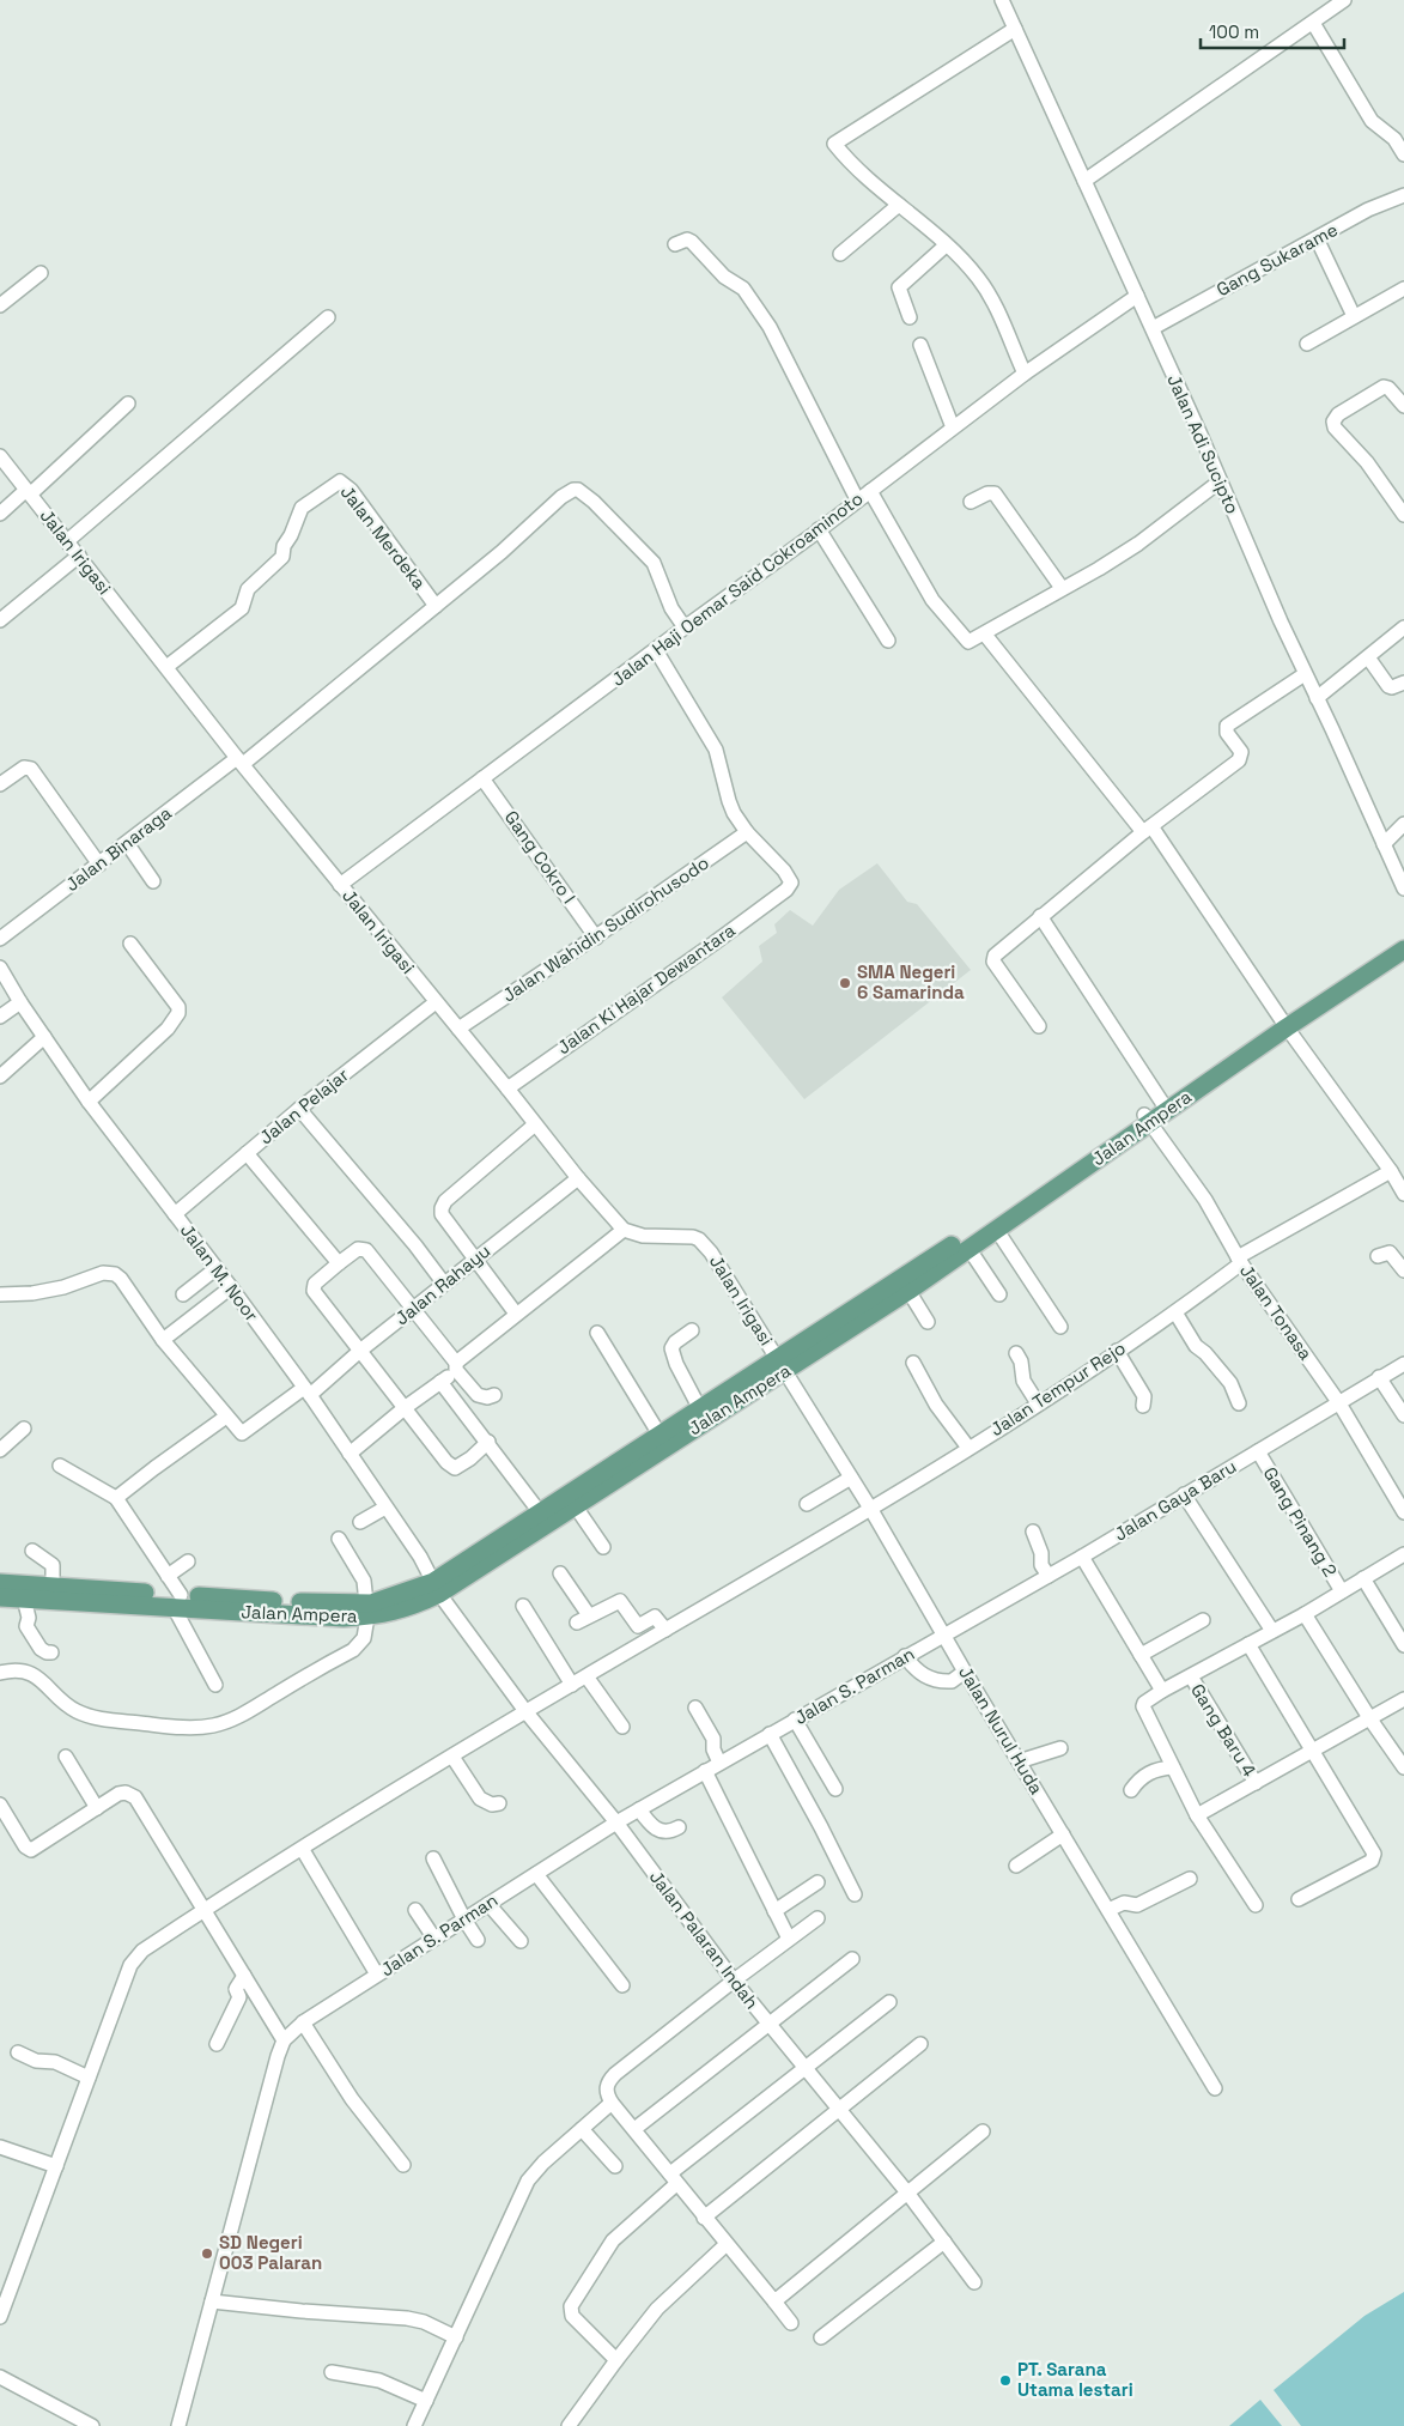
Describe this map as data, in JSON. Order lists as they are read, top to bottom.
{
  "streets": {
    "main road": ["Jalan Ampera"],
    "street": [
      "Gang Sukarame",
      "Jalan Adi Sucipto",
      "Jalan Merdeka",
      "Jalan Irigasi",
      "Jalan Haji Oemar Said Cokroaminoto",
      "Jalan Binaraga",
      "Gang Cokro I",
      "Jalan Wahidin Sudirohusodo",
      "Jalan Ki Hajar Dewantara",
      "Jalan Pelajar",
      "Jalan M. Noor",
      "Jalan Rahayu",
      "Jalan Tonasa",
      "Jalan Tempur Rejo",
      "Jalan Gaya Baru",
      "Gang Pinang 2",
      "Jalan S. Parman",
      "Jalan Nurul Huda",
      "Gang Baru 4",
      "Jalan Palaran Indah"
    ]
  },
  "crossings": [
    ["Gang Sukarame", "Jalan Adi Sucipto"],
    ["Jalan Adi Sucipto", "Jalan Haji Oemar Said Cokroaminoto"],
    ["Jalan Merdeka", "Jalan Irigasi"],
    ["Jalan Merdeka", "Jalan Binaraga"],
    ["Jalan Irigasi", "Jalan Haji Oemar Said Cokroaminoto"],
    ["Jalan Irigasi", "Jalan Binaraga"],
    ["Jalan Irigasi", "Jalan Wahidin Sudirohusodo"],
    ["Jalan Irigasi", "Jalan Ki Hajar Dewantara"],
    ["Jalan Irigasi", "Jalan Pelajar"],
    ["Jalan Irigasi", "Jalan Ampera"],
    ["Jalan Irigasi", "Jalan Rahayu"],
    ["Jalan Irigasi", "Jalan Nurul Huda"],
    ["Jalan Haji Oemar Said Cokroaminoto", "Gang Cokro I"],
    ["Gang Cokro I", "Jalan Wahidin Sudirohusodo"],
    ["Jalan Wahidin Sudirohusodo", "Jalan Ki Hajar Dewantara"],
    ["Jalan Pelajar", "Jalan M. Noor"],
    ["Jalan Ampera", "Jalan M. Noor"],
    ["Jalan Ampera", "Jalan Tonasa"],
    ["Jalan Ampera", "Jalan Nurul Huda"],
    ["Jalan Ampera", "Jalan Palaran Indah"],
    ["Jalan M. Noor", "Jalan Rahayu"],
    ["Jalan M. Noor", "Jalan Palaran Indah"],
    ["Jalan Tonasa", "Jalan Tempur Rejo"],
    ["Jalan Tonasa", "Jalan Gaya Baru"],
    ["Jalan Tempur Rejo", "Jalan Nurul Huda"],
    ["Jalan Tempur Rejo", "Jalan Palaran Indah"],
    ["Jalan Gaya Baru", "Gang Pinang 2"],
    ["Jalan Gaya Baru", "Jalan S. Parman"],
    ["Jalan Gaya Baru", "Jalan Nurul Huda"],
    ["Jalan S. Parman", "Jalan Nurul Huda"],
    ["Jalan S. Parman", "Jalan Palaran Indah"]
  ],
  "places": ["SMA Negeri 6 Samarinda", "SD Negeri 003 Palaran", "PT. Sarana Utama lestari"],
  "scale_bar": "100 m"
}
